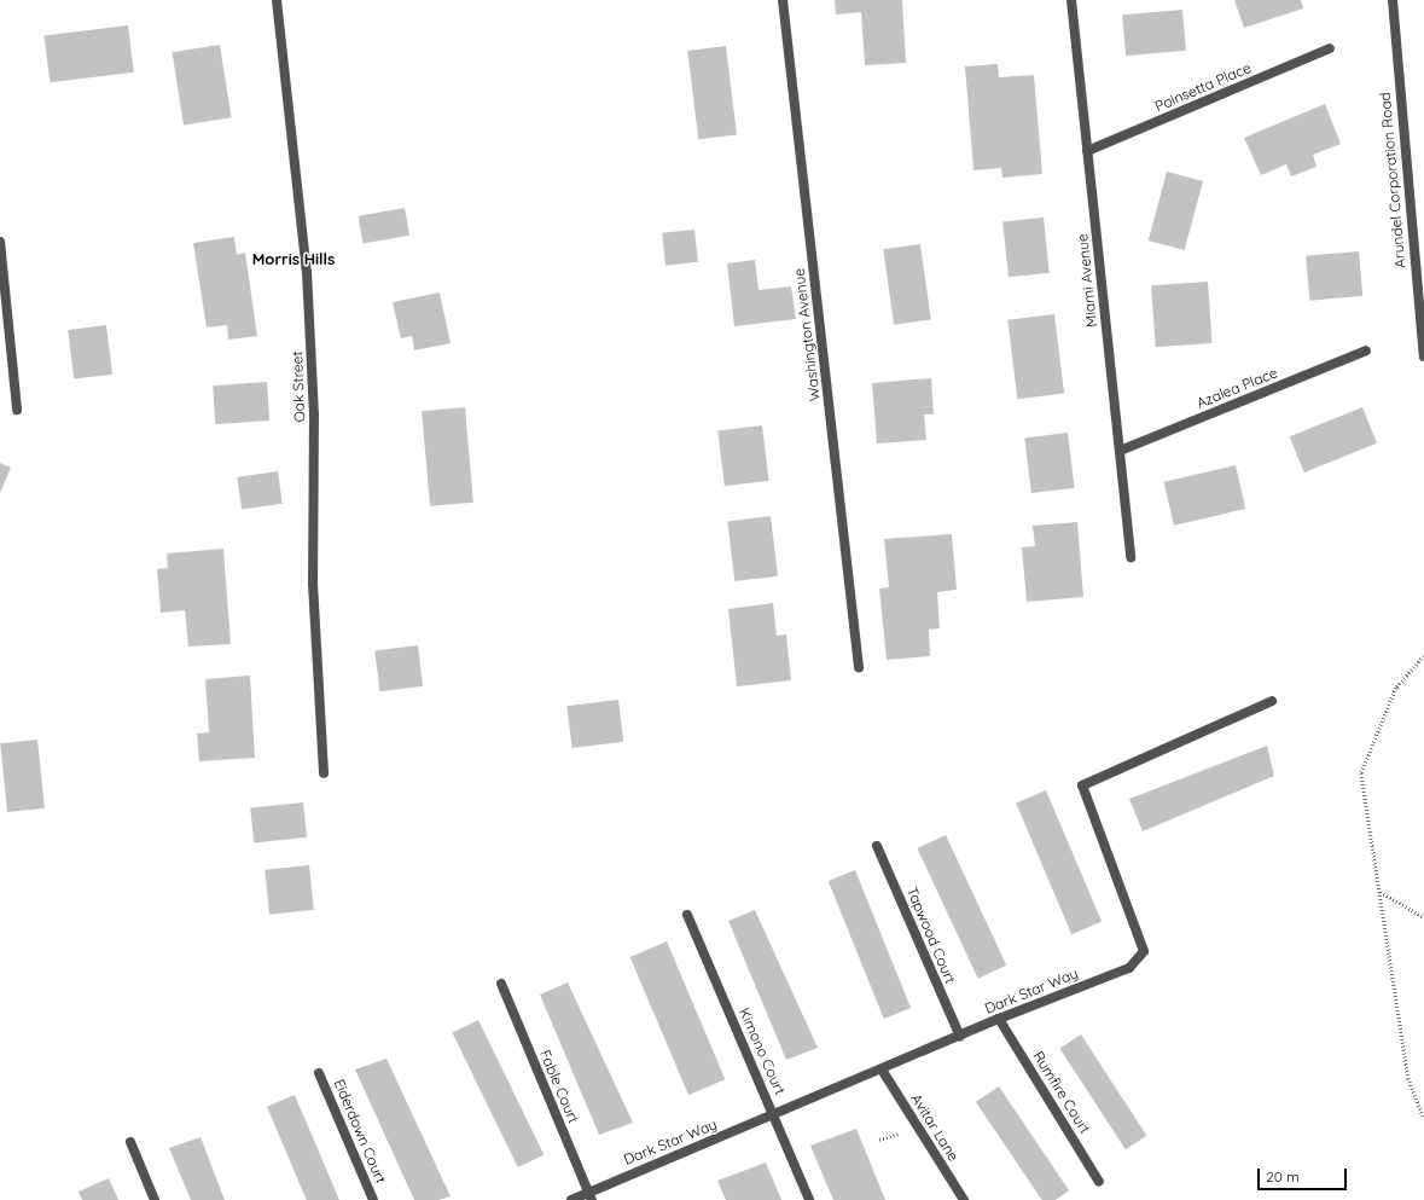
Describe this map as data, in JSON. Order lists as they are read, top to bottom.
{
  "streets": {
    "street": [
      "Poinsetta Place",
      "Arundel Corporation Road",
      "Miami Avenue",
      "Washington Avenue",
      "Oak Street",
      "Azalea Place",
      "Tapwood Court",
      "Dark Star Way",
      "Kimono Court",
      "Fable Court",
      "Rumfire Court",
      "Avitar Lane",
      "Eiderdown Court"
    ]
  },
  "crossings": [
    ["Poinsetta Place", "Miami Avenue"],
    ["Miami Avenue", "Azalea Place"],
    ["Tapwood Court", "Dark Star Way"],
    ["Dark Star Way", "Kimono Court"],
    ["Dark Star Way", "Fable Court"],
    ["Dark Star Way", "Rumfire Court"],
    ["Dark Star Way", "Avitar Lane"]
  ],
  "districts": ["Morris Hills"],
  "scale_bar": "20 m"
}
